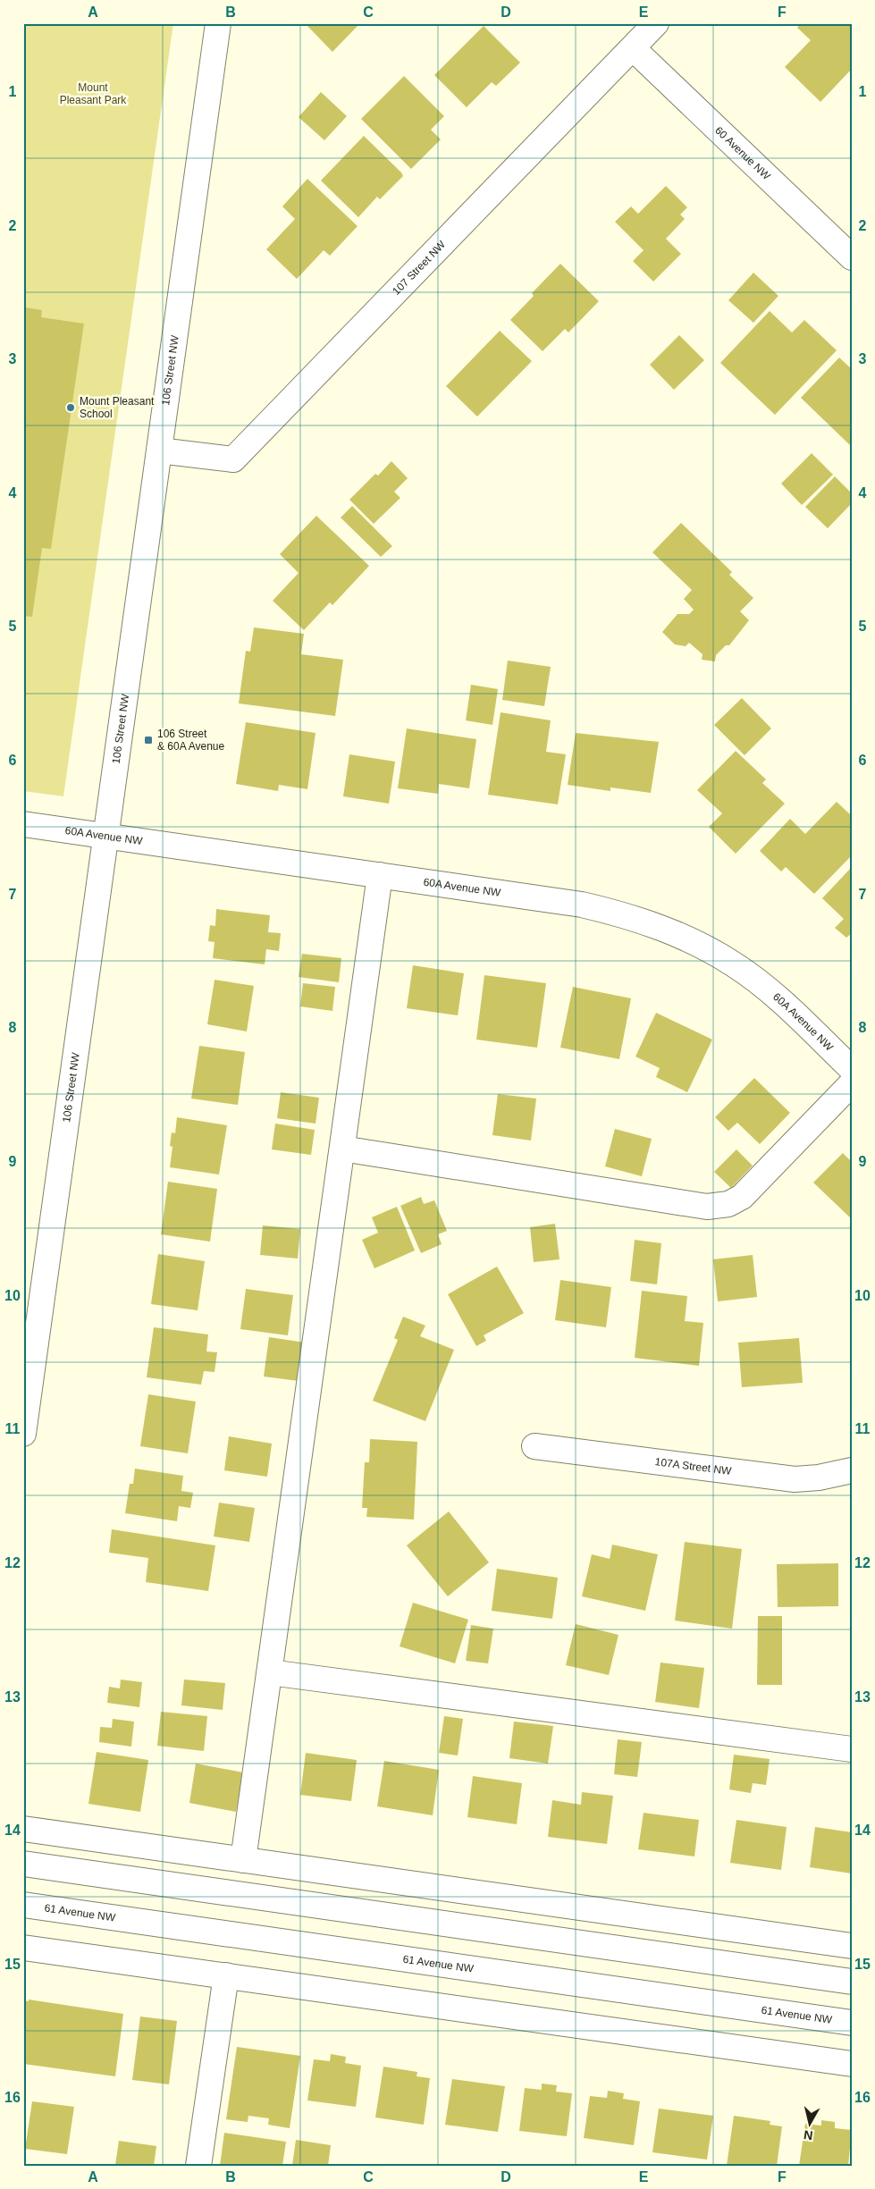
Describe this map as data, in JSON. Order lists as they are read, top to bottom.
{
  "streets": {
    "street": [
      "60 Avenue NW",
      "107 Street NW",
      "106 Street NW",
      "60A Avenue NW",
      "107A Street NW",
      "61 Avenue NW"
    ]
  },
  "crossings": [
    ["60 Avenue NW", "107 Street NW"],
    ["107 Street NW", "106 Street NW"],
    ["106 Street NW", "60A Avenue NW"]
  ],
  "parks": ["Mount Pleasant Park"],
  "places": {
    "other": ["Mount Pleasant School"],
    "transit": ["106 Street & 60A Avenue"]
  },
  "north": "bottom",
  "grid": {
    "columns": [
      "A",
      "B",
      "C",
      "D",
      "E",
      "F"
    ],
    "rows": [
      "1",
      "2",
      "3",
      "4",
      "5",
      "6",
      "7",
      "8",
      "9",
      "10",
      "11",
      "12",
      "13",
      "14",
      "15",
      "16"
    ]
  }
}
